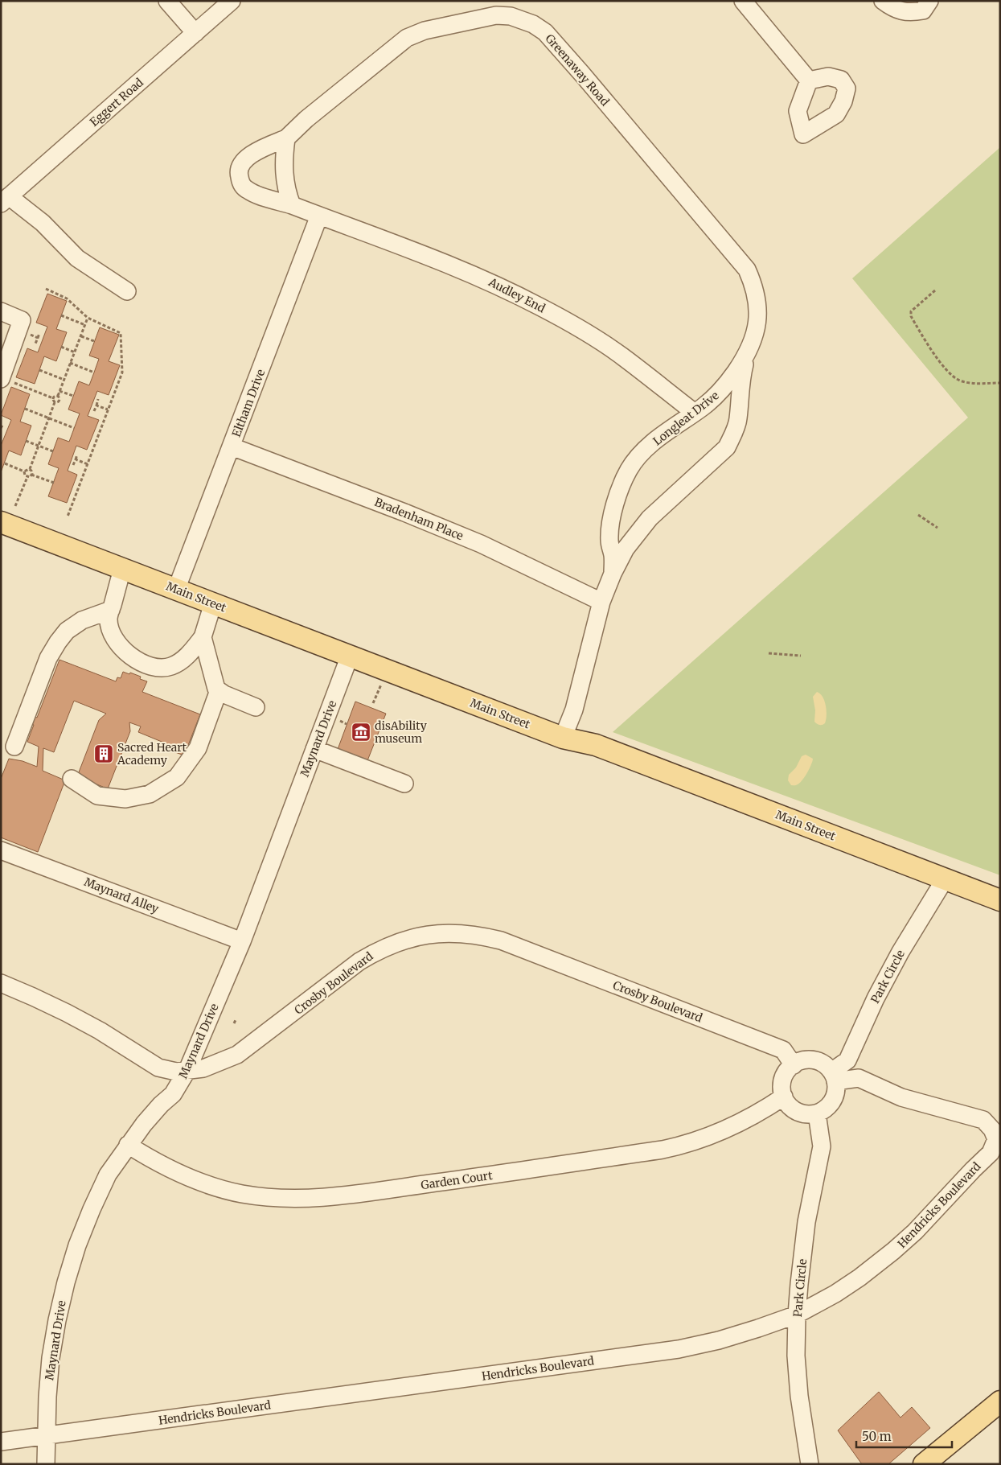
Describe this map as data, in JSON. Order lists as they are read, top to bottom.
{
  "streets": {
    "main road": ["Main Street"],
    "street": [
      "Greenaway Road",
      "Eggert Road",
      "Audley End",
      "Eltham Drive",
      "Longleat Drive",
      "Bradenham Place",
      "Maynard Drive",
      "Maynard Alley",
      "Park Circle",
      "Crosby Boulevard",
      "Garden Court",
      "Hendricks Boulevard"
    ]
  },
  "crossings": [
    ["Greenaway Road", "Audley End"],
    ["Greenaway Road", "Eltham Drive"],
    ["Greenaway Road", "Longleat Drive"],
    ["Audley End", "Eltham Drive"],
    ["Audley End", "Longleat Drive"],
    ["Eltham Drive", "Bradenham Place"],
    ["Eltham Drive", "Main Street"],
    ["Longleat Drive", "Bradenham Place"],
    ["Longleat Drive", "Main Street"],
    ["Main Street", "Maynard Drive"],
    ["Main Street", "Park Circle"],
    ["Maynard Drive", "Maynard Alley"],
    ["Maynard Drive", "Crosby Boulevard"],
    ["Maynard Drive", "Garden Court"],
    ["Maynard Drive", "Hendricks Boulevard"],
    ["Park Circle", "Crosby Boulevard"],
    ["Park Circle", "Garden Court"],
    ["Park Circle", "Hendricks Boulevard"],
    ["Crosby Boulevard", "Garden Court"]
  ],
  "places": {
    "museum": ["disAbility museum"],
    "building": ["Sacred Heart Academy"]
  },
  "scale_bar": "50 m"
}
